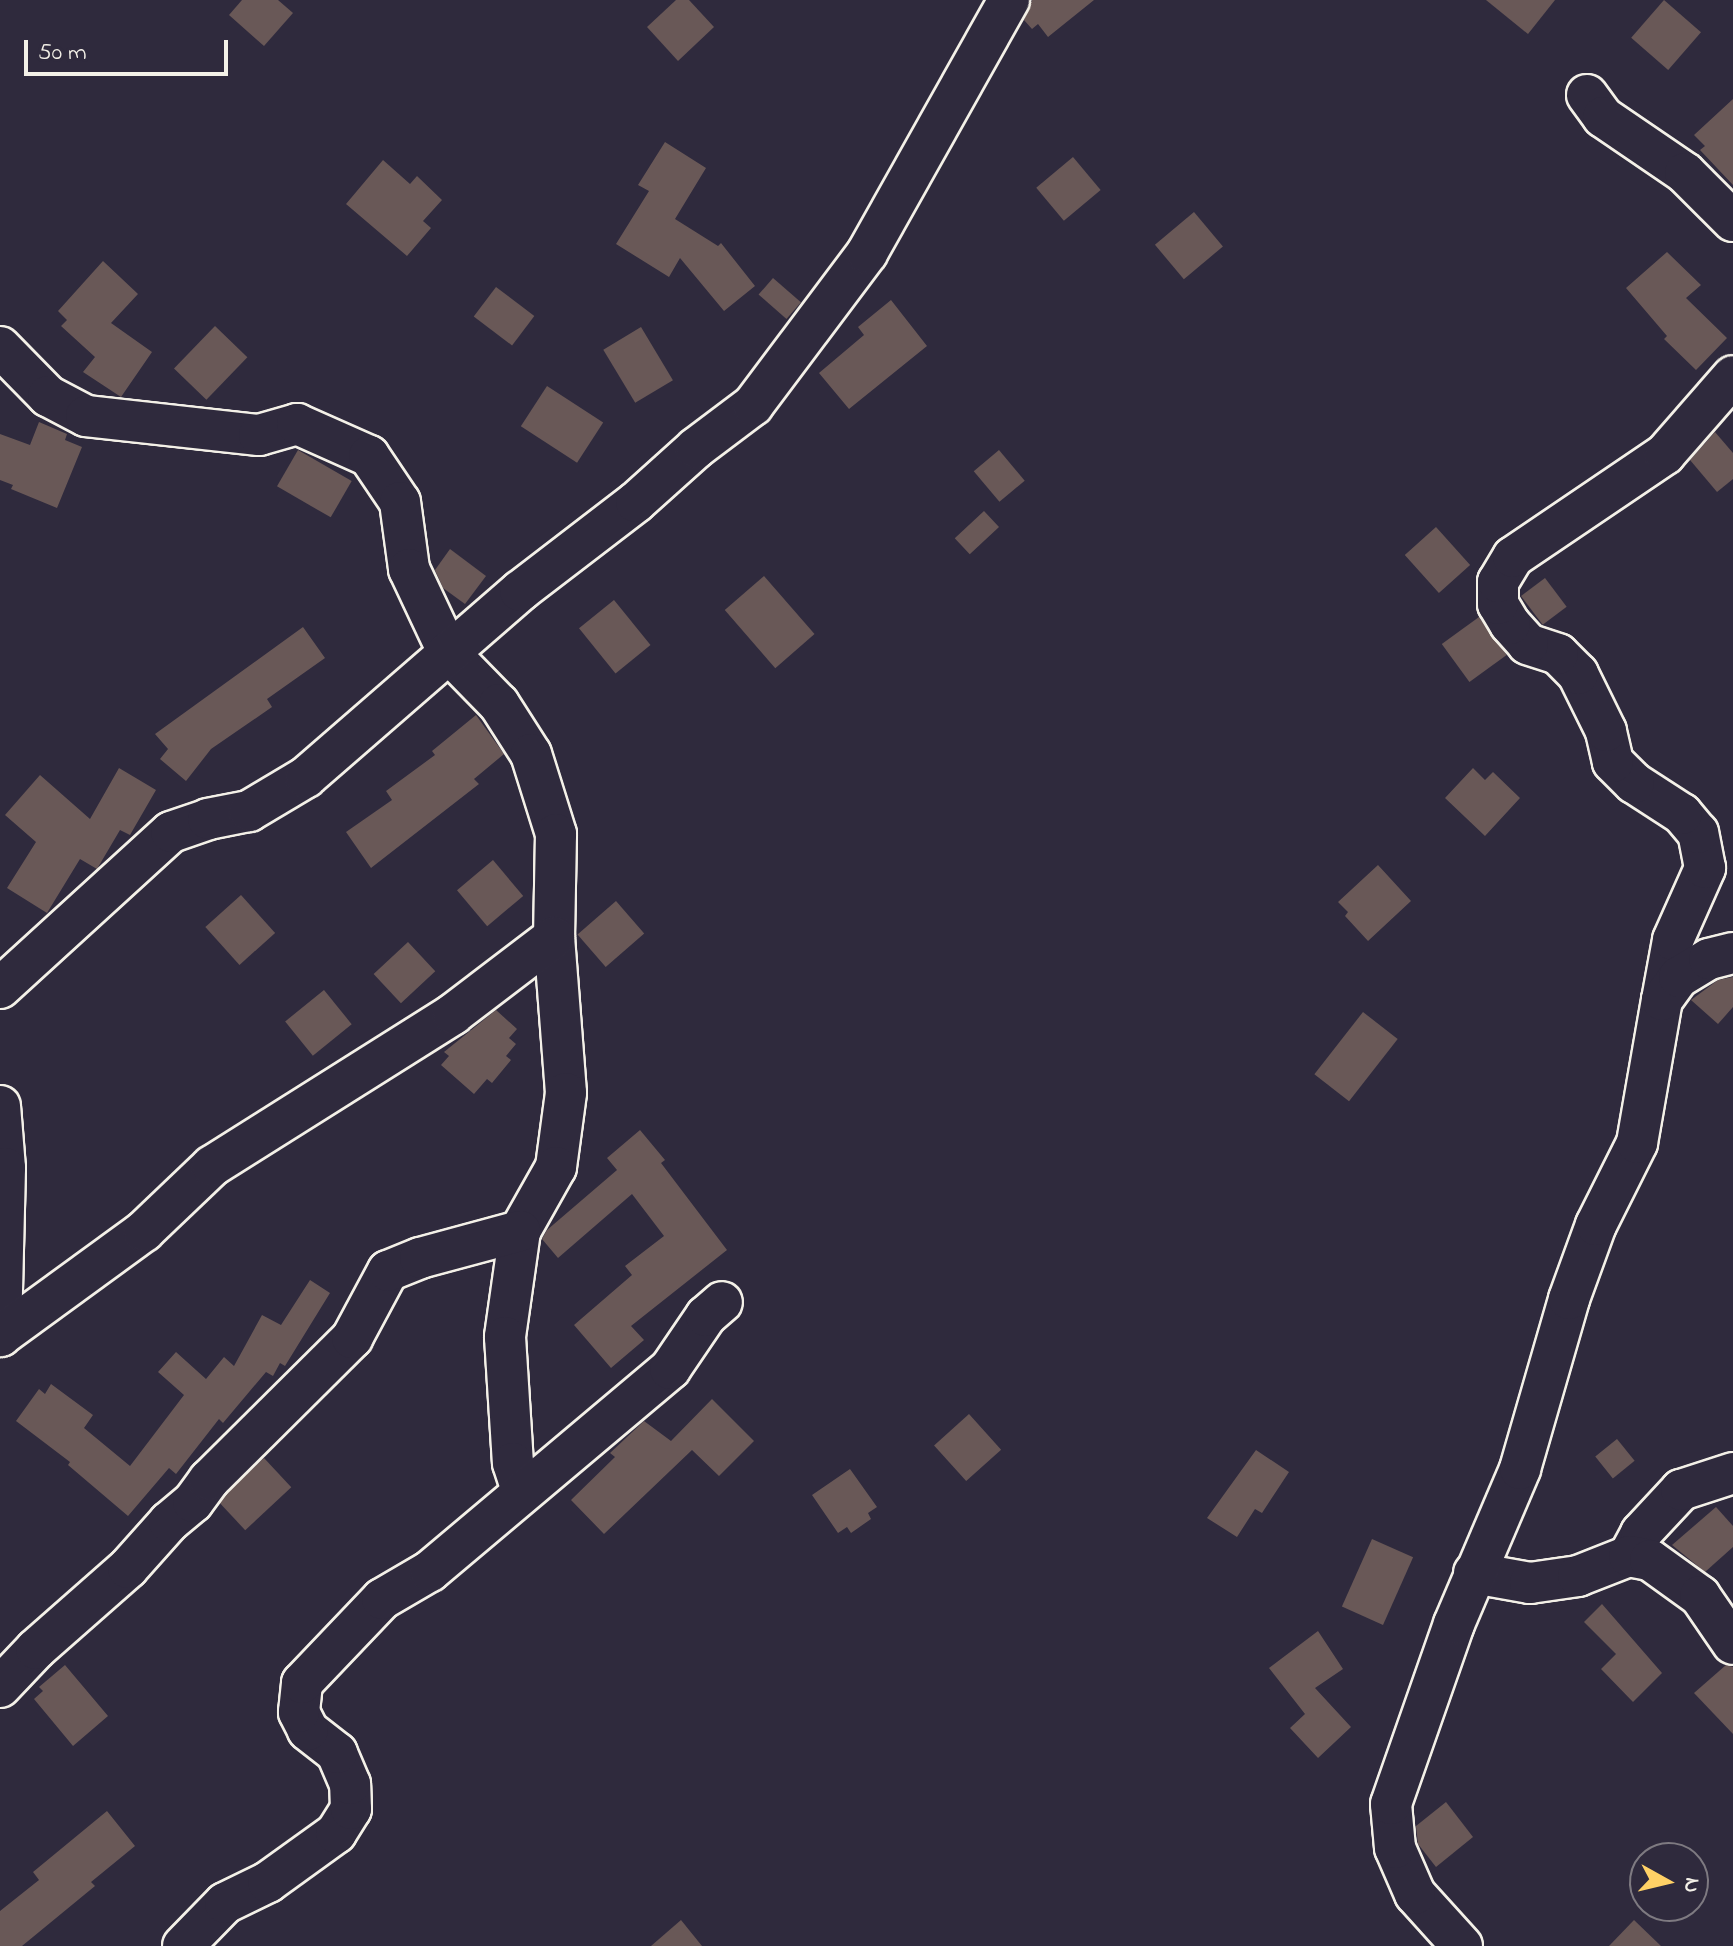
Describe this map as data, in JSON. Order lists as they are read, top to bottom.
{
  "scale_bar": "50 m",
  "north": "right"
}
